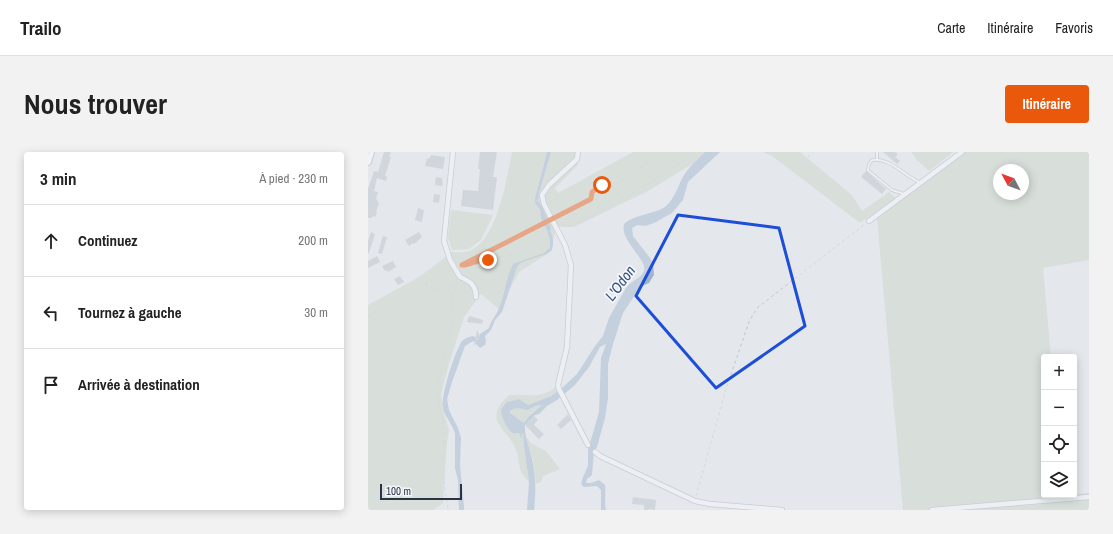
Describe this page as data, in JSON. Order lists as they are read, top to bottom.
{
  "water": ["L'Odon"],
  "scale_bar": "100 m",
  "north": "top left",
  "page": {
    "header": "Trailo",
    "nav": ["Carte", "Itinéraire", "Favoris"],
    "title": "Nous trouver",
    "buttons": "Itinéraire",
    "heading": ["3 min", "À pied · 230 m"],
    "list": [
      ["Continuez", "200 m"],
      ["Tournez à gauche", "30 m"],
      "Arrivée à destination"
    ],
    "map_buttons": ["+", "−"],
    "scale": "100 m"
  }
}
